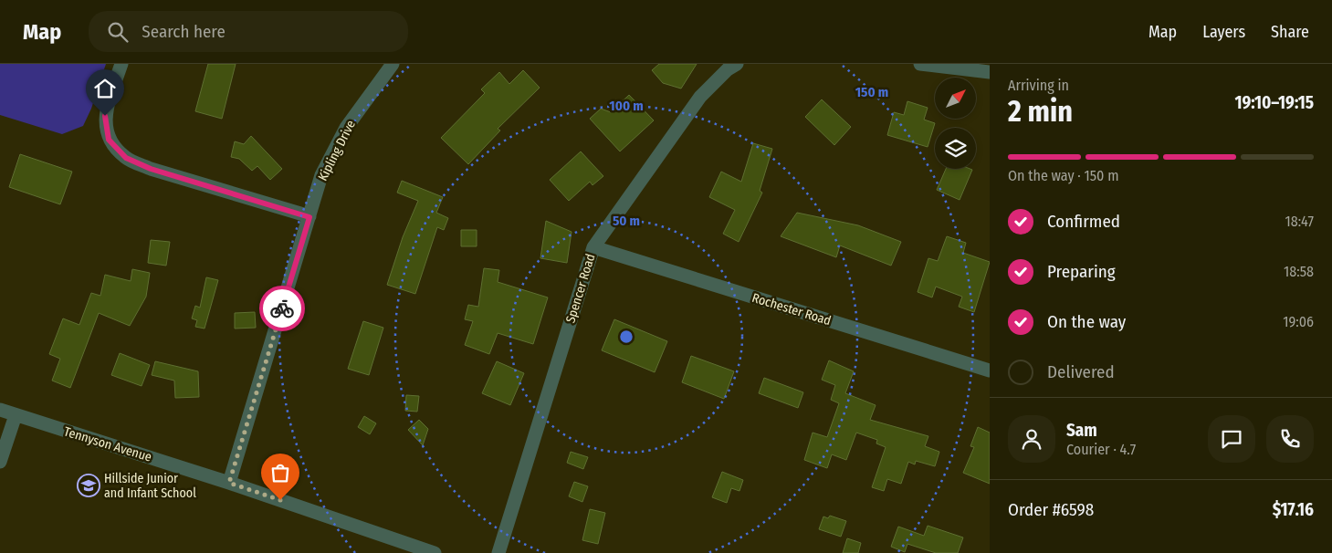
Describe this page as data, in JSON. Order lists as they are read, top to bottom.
{
  "streets": {
    "street": [
      "Kipling Drive",
      "Spencer Road",
      "Rochester Road",
      "Tennyson Avenue"
    ]
  },
  "crossings": [
    ["Kipling Drive", "Tennyson Avenue"],
    ["Spencer Road", "Rochester Road"]
  ],
  "places": {
    "school or university": ["Hillside Junior and Infant School"]
  },
  "north": "top right",
  "page": {
    "header": "Map",
    "search": "Search here",
    "nav": ["Map", "Layers", "Share"],
    "heading": ["2 min", "Arriving in", "19:10–19:15"],
    "panel": [
      "Sam",
      "Courier · 4.7",
      "Order #6598",
      "$17.16"
    ],
    "bar": "On the way · 150 m",
    "list": [
      ["Confirmed", "18:47"],
      ["Preparing", "18:58"],
      ["On the way", "19:06"],
      "Delivered"
    ]
  },
  "rings": ["150 m", "100 m", "50 m"]
}
